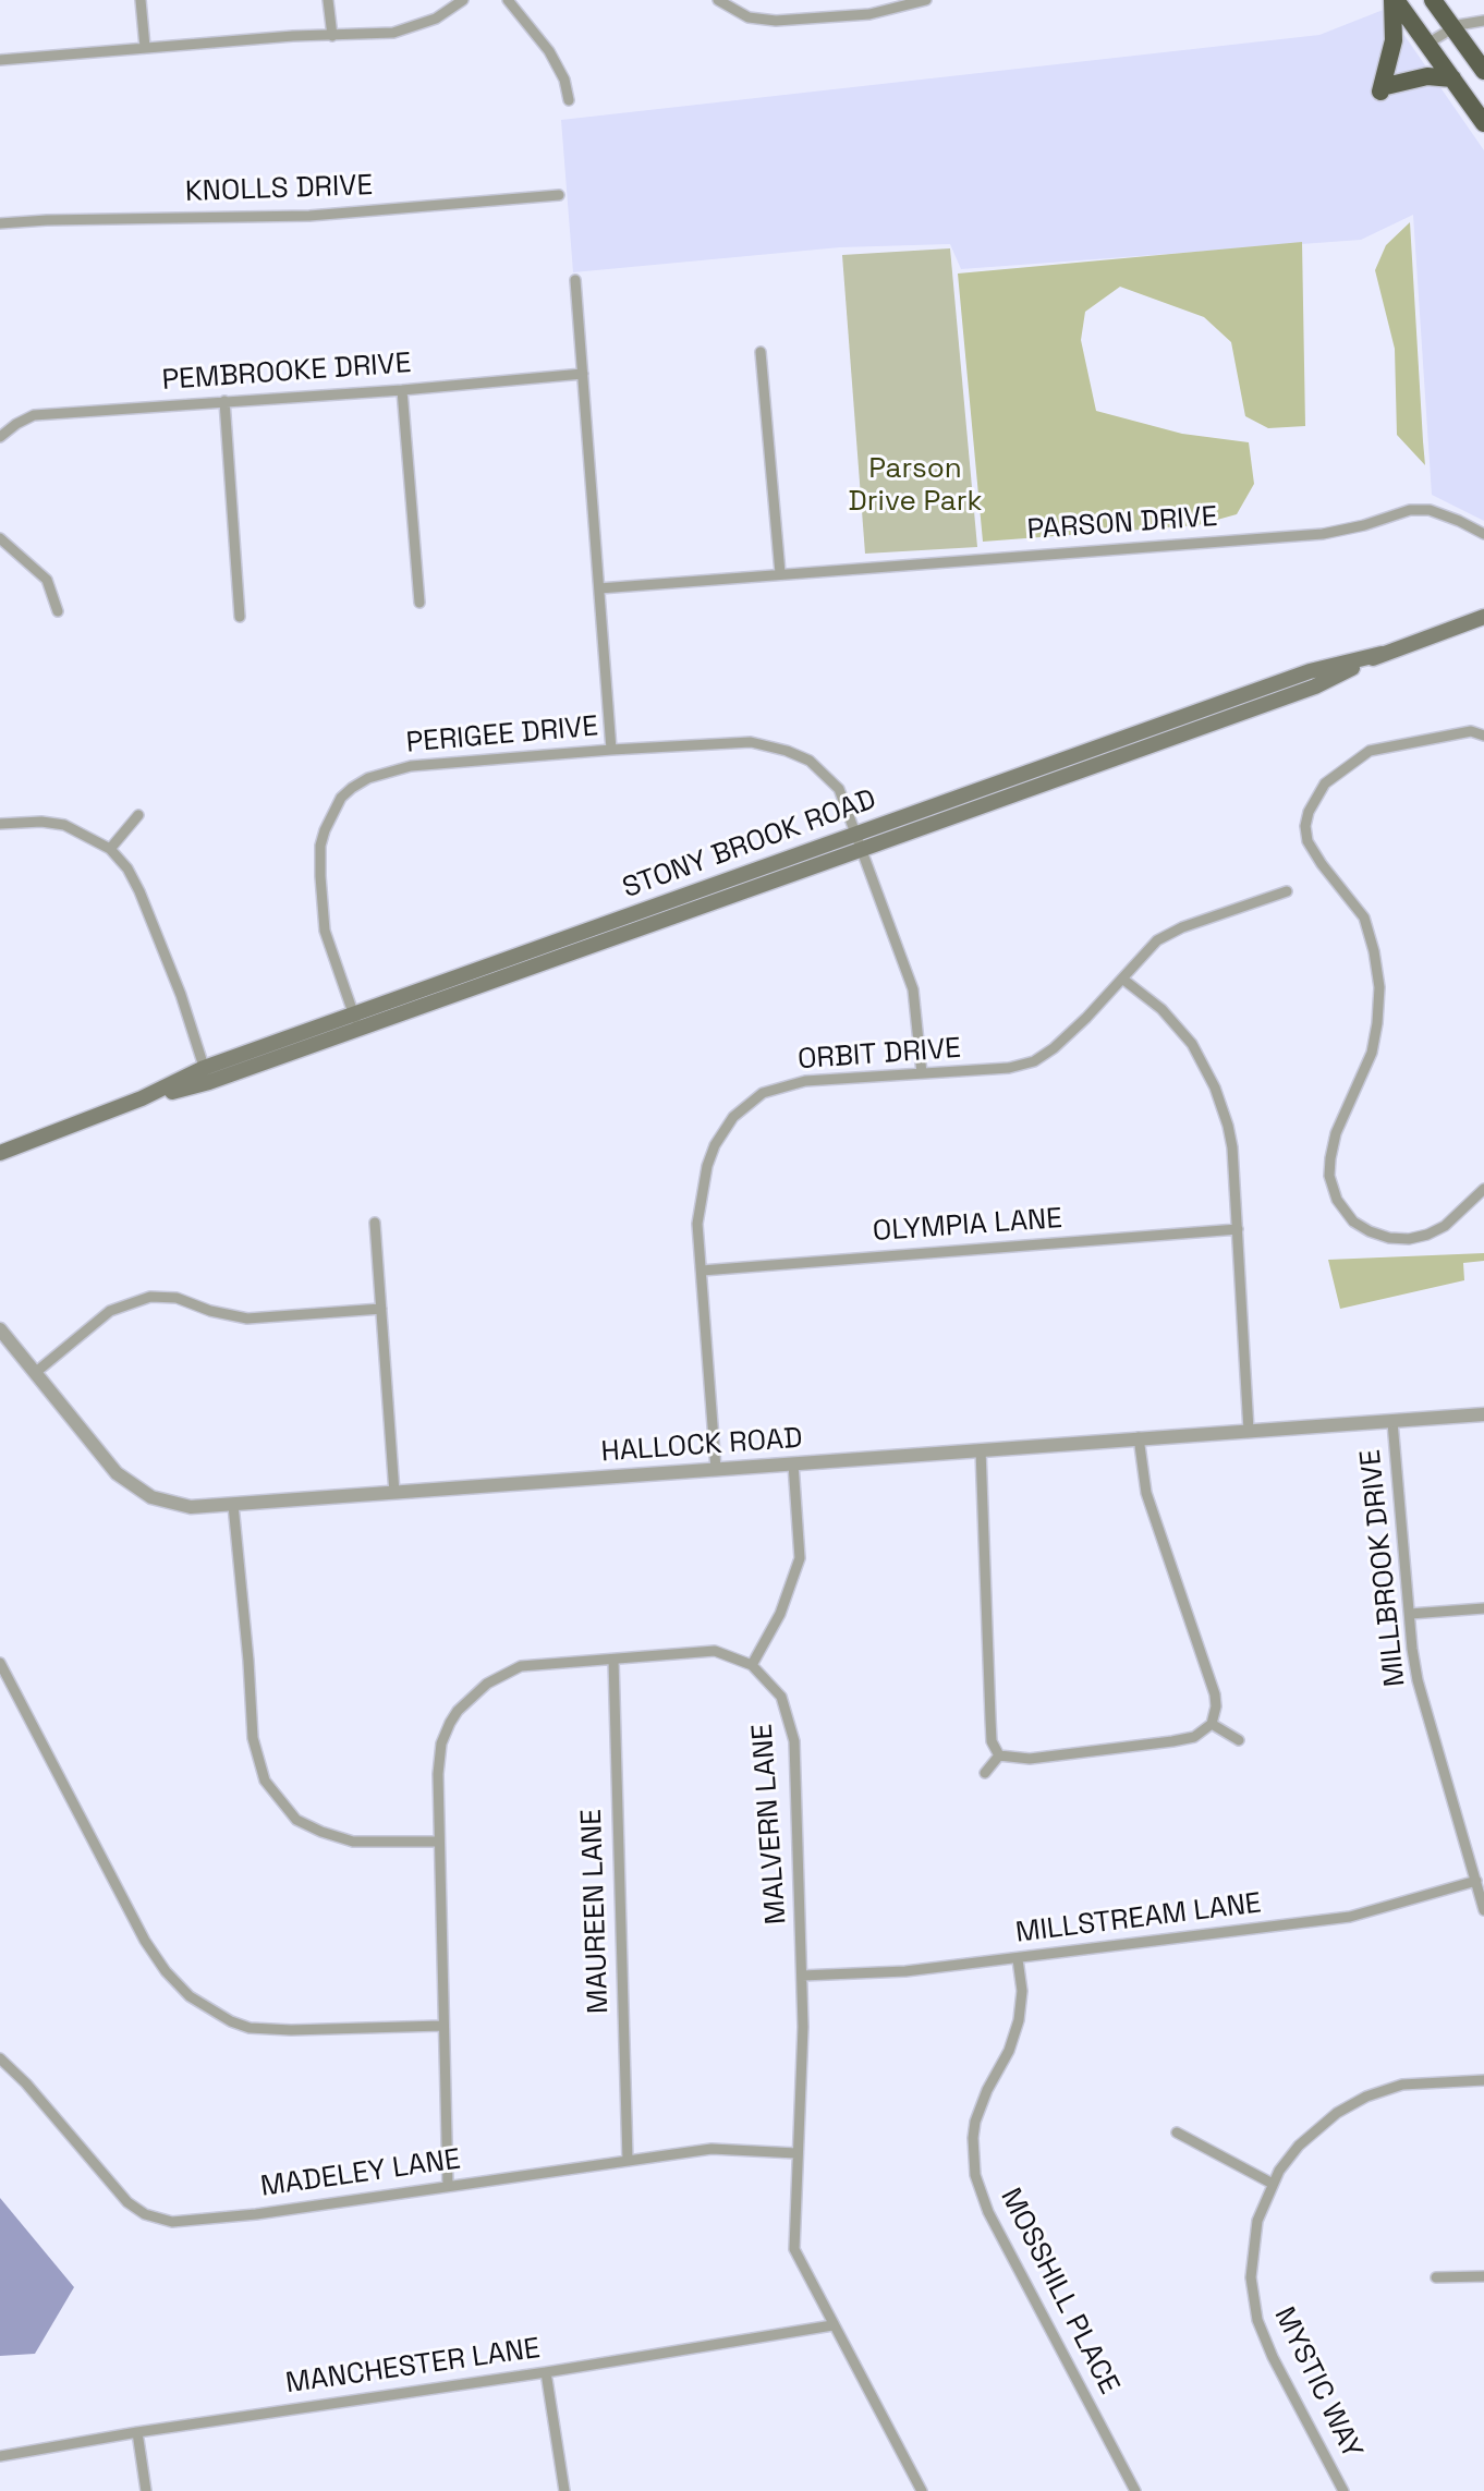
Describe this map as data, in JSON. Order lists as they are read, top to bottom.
{
  "streets": {
    "main road": ["STONY BROOK ROAD"],
    "street": [
      "KNOLLS DRIVE",
      "PEMBROOKE DRIVE",
      "PARSON DRIVE",
      "PERIGEE DRIVE",
      "ORBIT DRIVE",
      "OLYMPIA LANE",
      "HALLOCK ROAD",
      "MILLBROOK DRIVE",
      "MALVERN LANE",
      "MAUREEN LANE",
      "MILLSTREAM LANE",
      "MADELEY LANE",
      "MOSSHILL PLACE",
      "MANCHESTER LANE",
      "MYSTIC WAY"
    ]
  },
  "crossings": [
    ["PERIGEE DRIVE", "STONY BROOK ROAD"],
    ["PERIGEE DRIVE", "ORBIT DRIVE"],
    ["ORBIT DRIVE", "OLYMPIA LANE"],
    ["ORBIT DRIVE", "HALLOCK ROAD"],
    ["HALLOCK ROAD", "MILLBROOK DRIVE"],
    ["MILLBROOK DRIVE", "MILLSTREAM LANE"],
    ["MALVERN LANE", "MAUREEN LANE"],
    ["MALVERN LANE", "MILLSTREAM LANE"],
    ["MALVERN LANE", "MADELEY LANE"],
    ["MALVERN LANE", "MANCHESTER LANE"],
    ["MAUREEN LANE", "MADELEY LANE"],
    ["MILLSTREAM LANE", "MOSSHILL PLACE"]
  ],
  "parks": ["Parson Drive Park"]
}
